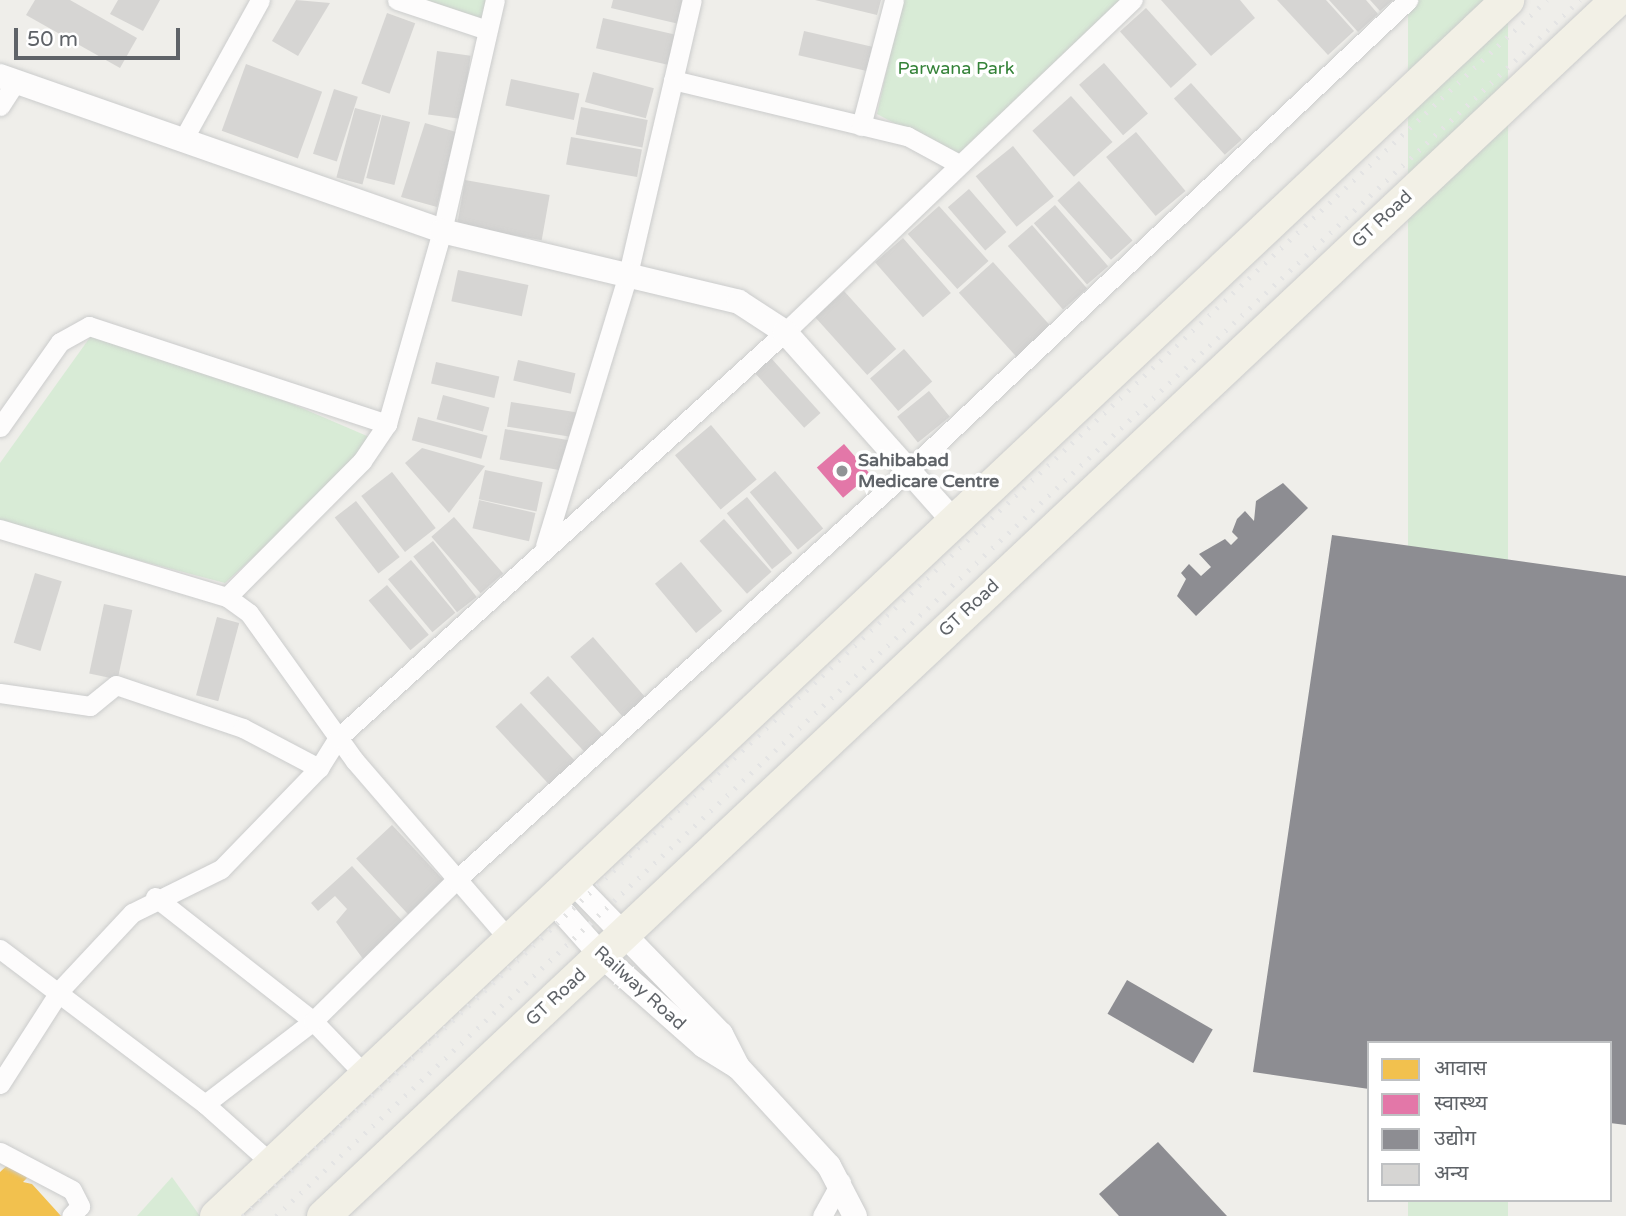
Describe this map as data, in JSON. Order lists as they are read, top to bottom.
{
  "streets": {
    "highway": ["GT Road"],
    "street": ["Railway Road"]
  },
  "crossings": [
    ["GT Road", "Railway Road"]
  ],
  "parks": ["Parwana Park"],
  "places": ["Sahibabad Medicare Centre"],
  "legend": [
    "आवास",
    "स्वास्थ्य",
    "उद्योग",
    "अन्य"
  ],
  "scale_bar": "50 m"
}
